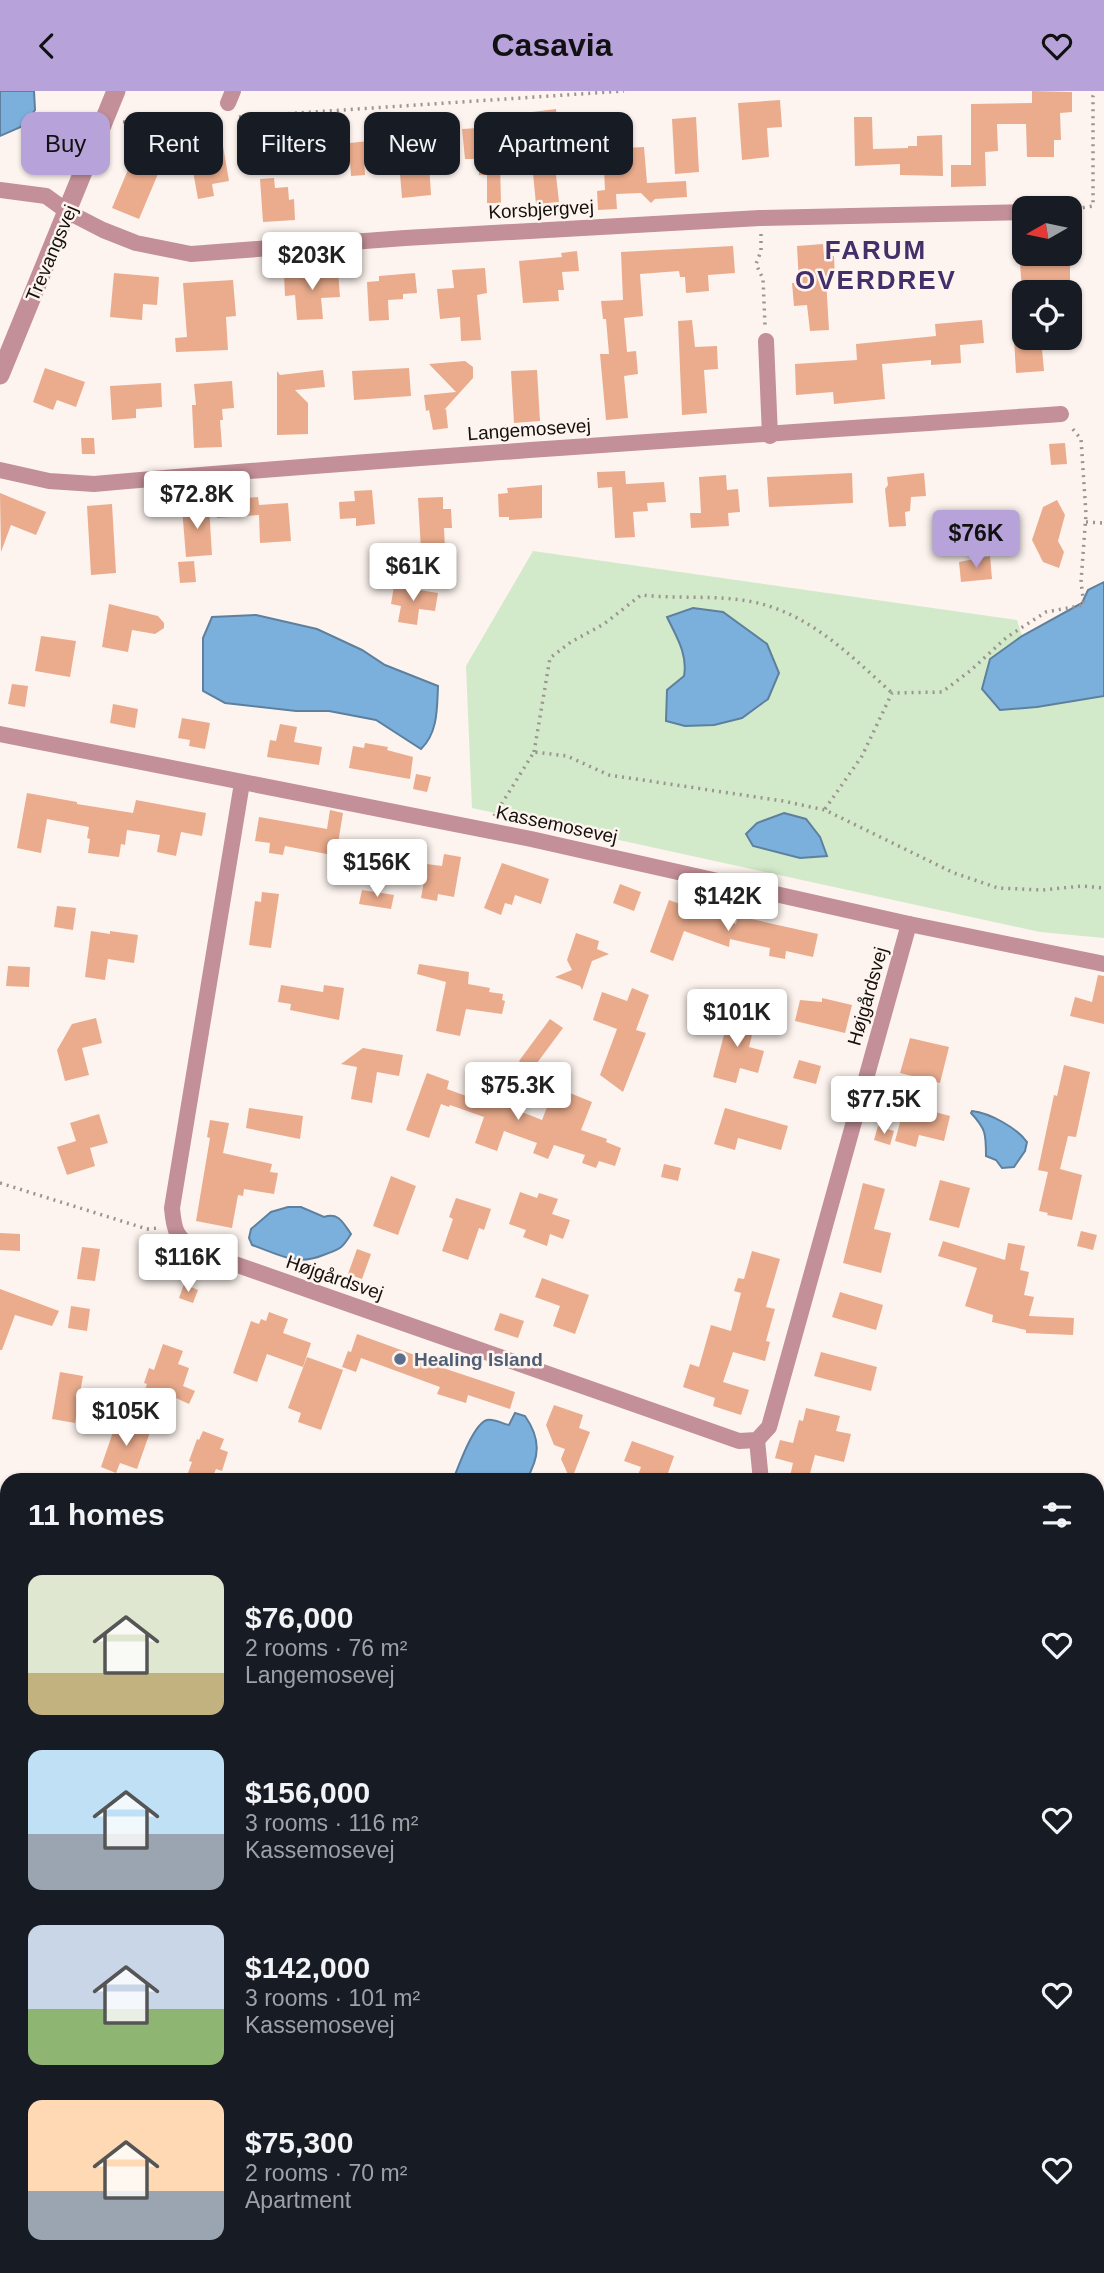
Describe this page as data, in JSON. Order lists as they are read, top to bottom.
{
  "streets": {
    "street": [
      "Korsbjergvej",
      "Trevangsvej",
      "Langemosevej",
      "Kassemosevej",
      "Højgårdsvej"
    ]
  },
  "crossings": [
    ["Korsbjergvej", "Trevangsvej"],
    ["Kassemosevej", "Højgårdsvej"]
  ],
  "districts": ["FARUM OVERDREV"],
  "places": ["Healing Island"],
  "north": "left",
  "page": {
    "header": "Casavia",
    "chip": [
      "Buy",
      "Rent",
      "Filters",
      "New",
      "Apartment"
    ],
    "price": [
      "$203K",
      "$72.8K",
      "$76K",
      "$61K",
      "$156K",
      "$142K",
      "$101K",
      "$75.3K",
      "$77.5K",
      "$116K",
      "$105K"
    ],
    "heading": "11 homes",
    "list": [
      {
        "name": "$76,000",
        "note": "2 rooms · 76 m² · Langemosevej"
      },
      {
        "name": "$156,000",
        "note": "3 rooms · 116 m² · Kassemosevej"
      },
      {
        "name": "$142,000",
        "note": "3 rooms · 101 m² · Kassemosevej"
      },
      {
        "name": "$75,300",
        "note": "2 rooms · 70 m² · Apartment"
      }
    ]
  }
}
